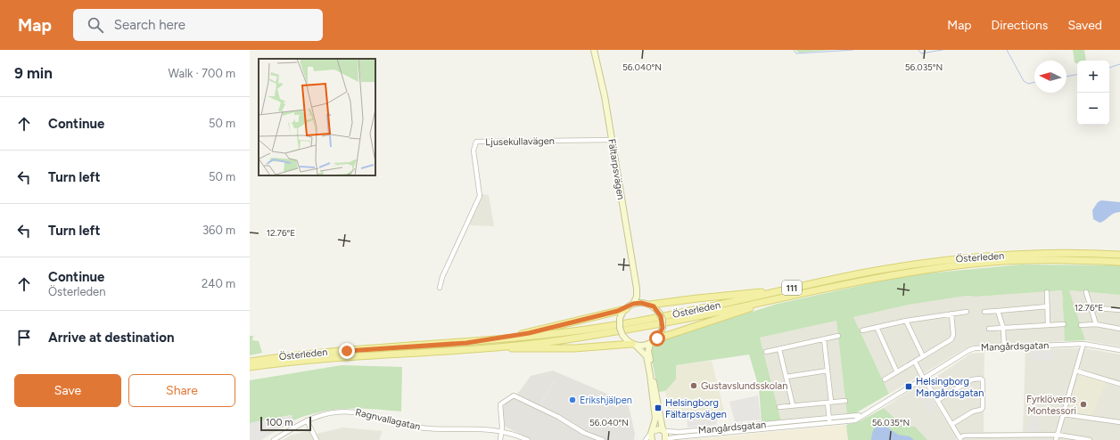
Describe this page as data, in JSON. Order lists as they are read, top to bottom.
{
  "streets": {
    "main road": ["Fältarpsvägen", "Österleden", "111"],
    "street": ["Ljusekullavägen", "Mangårdsgatan", "Ragnvallagatan"]
  },
  "crossings": [
    ["Ljusekullavägen", "Fältarpsvägen"]
  ],
  "places": {
    "other": ["Gustavslundsskolan", "Erikshjälpen", "Fyrklöverns Montessori"],
    "transit": ["Helsingborg Mangårdsgatan", "Helsingborg Fältarpsvägen"]
  },
  "scale_bar": "100 m",
  "north": "left",
  "page": {
    "header": "Map",
    "search": "Search here",
    "nav": ["Map", "Directions", "Saved"],
    "heading": ["9 min", "Walk · 700 m"],
    "map_buttons": ["+", "−"],
    "list": [
      ["Continue", "50 m"],
      ["Turn left", "50 m"],
      ["Turn left", "360 m"],
      ["Continue", "Österleden", "240 m"],
      "Arrive at destination"
    ],
    "buttons": ["Save", "Share"],
    "scale": "100 m"
  },
  "coordinates": ["56.040°N", "56.035°N", "12.76°E"]
}
